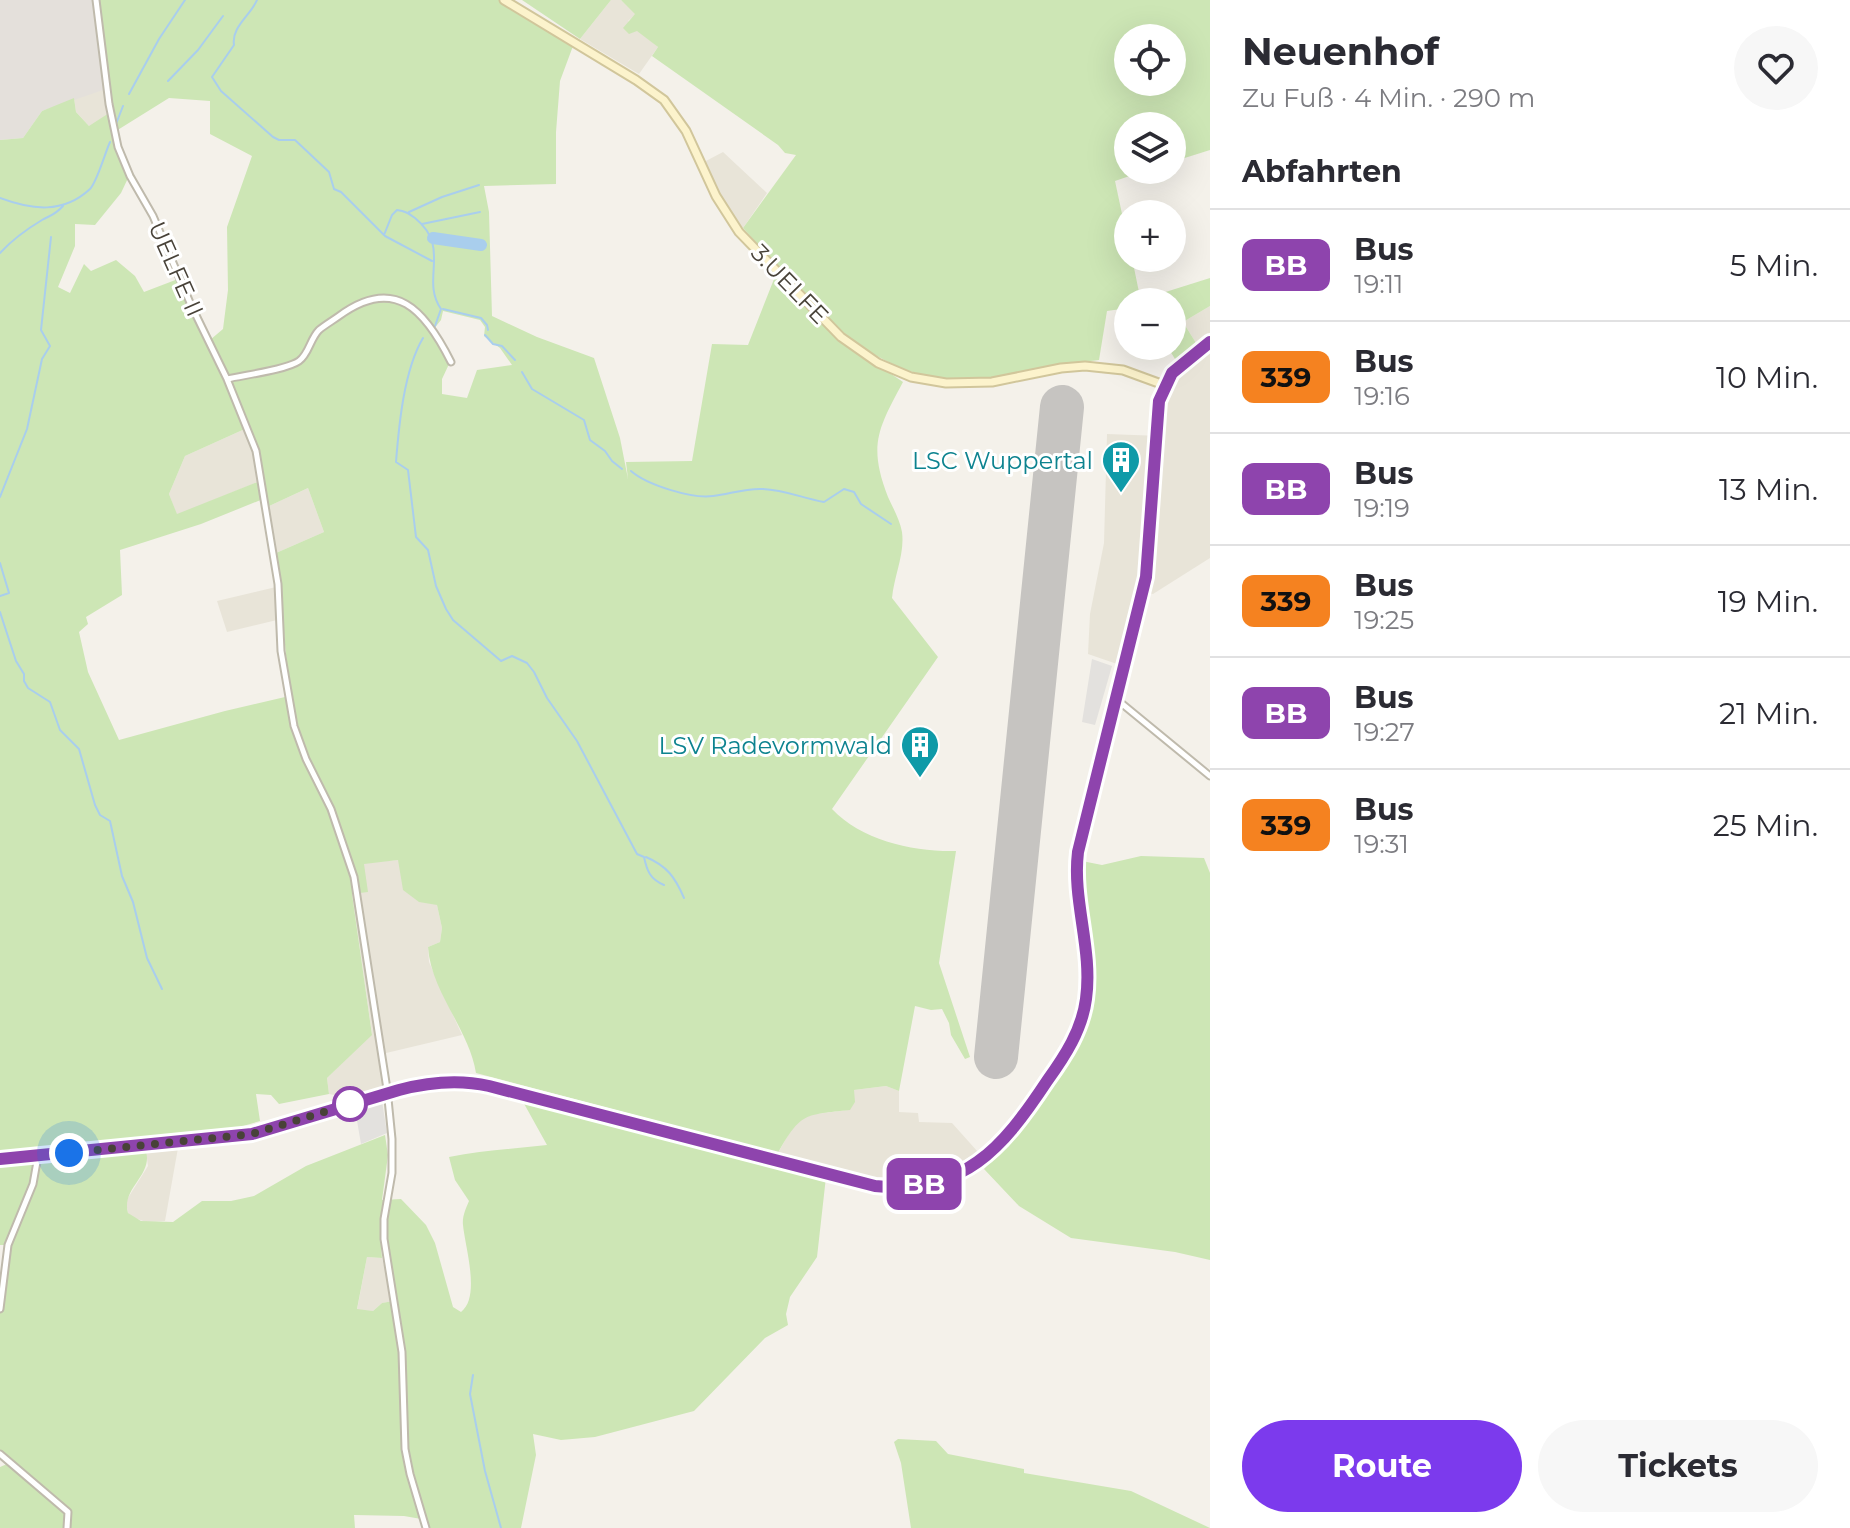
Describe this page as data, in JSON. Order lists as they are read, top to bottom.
{
  "streets": {
    "street": ["UELFE II", "3.UELFE"]
  },
  "places": {
    "building": ["LSC Wuppertal", "LSV Radevormwald"]
  },
  "lines": ["bus line BB"],
  "page": {
    "on_map": "BB",
    "heading": [
      ["Neuenhof", "Zu Fuß · 4 Min. · 290 m"],
      "Abfahrten"
    ],
    "map_buttons": ["+", "−"],
    "list": [
      {
        "mark": "BB",
        "name": "Bus",
        "note": "19:11",
        "value": "5 Min."
      },
      {
        "mark": "339",
        "name": "Bus",
        "note": "19:16",
        "value": "10 Min."
      },
      {
        "mark": "BB",
        "name": "Bus",
        "note": "19:19",
        "value": "13 Min."
      },
      {
        "mark": "339",
        "name": "Bus",
        "note": "19:25",
        "value": "19 Min."
      },
      {
        "mark": "BB",
        "name": "Bus",
        "note": "19:27",
        "value": "21 Min."
      },
      {
        "mark": "339",
        "name": "Bus",
        "note": "19:31",
        "value": "25 Min."
      }
    ],
    "buttons": ["Route", "Tickets"]
  }
}
